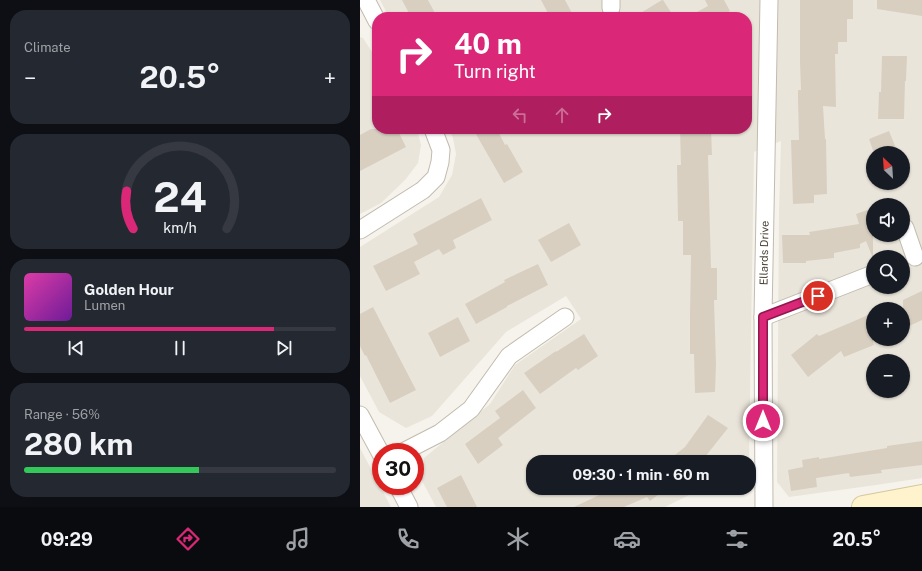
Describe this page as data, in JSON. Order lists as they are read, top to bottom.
{
  "streets": {
    "street": ["Ellards Drive"]
  },
  "north": "top left",
  "page": {
    "tile": [
      "Climate",
      ["Range · 56%", "280 km"]
    ],
    "turn": ["40 m", "Turn right"],
    "heat": ["−", "20.5°", "+"],
    "map_buttons": ["+", "−"],
    "song": ["Golden Hour", "Lumen"],
    "limit": "30",
    "trip": "09:30 · 1 min · 60 m",
    "tabs": ["09:29", "20.5°"],
    "gauge": ["24", "km/h"]
  }
}
